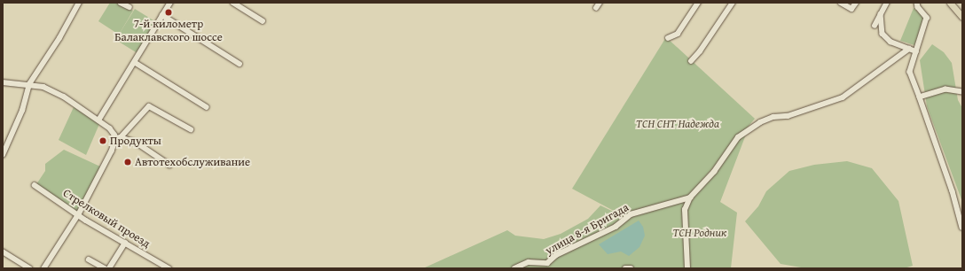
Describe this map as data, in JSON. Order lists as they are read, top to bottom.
{
  "streets": {
    "street": ["Стрелковый проезд", "улица 8-я Бригада"]
  },
  "parks": ["ТСН СНТ Надежда", "ТСН Родник"],
  "places": ["7-й километр Балаклавского шоссе", "Продукты", "Автотехобслуживание"]
}
